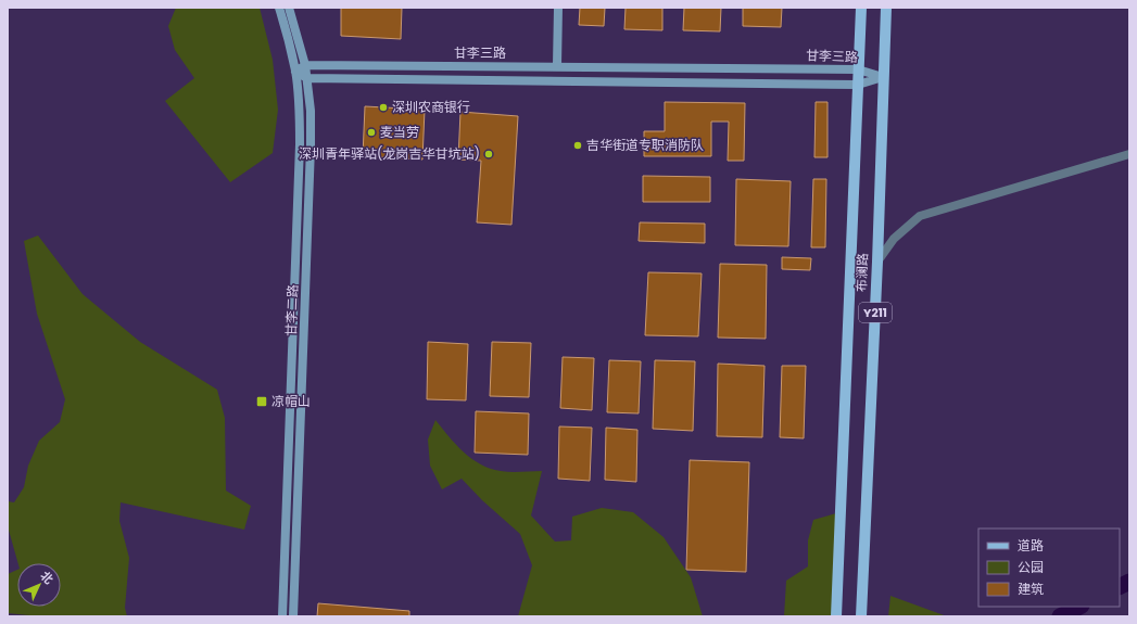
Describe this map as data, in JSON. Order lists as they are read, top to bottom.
{
  "streets": {
    "main road": ["布澜路", "Y211"],
    "street": ["甘李三路", "甘李二路"]
  },
  "crossings": [
    ["甘李三路", "布澜路"],
    ["甘李三路", "甘李二路"]
  ],
  "places": {
    "other": [
      "深圳农商银行",
      "麦当劳",
      "吉华街道专职消防队",
      "深圳青年驿站(龙岗吉华甘坑站)"
    ],
    "transit": ["凉帽山"]
  },
  "legend": ["道路", "公园", "建筑"],
  "north": "top right"
}
